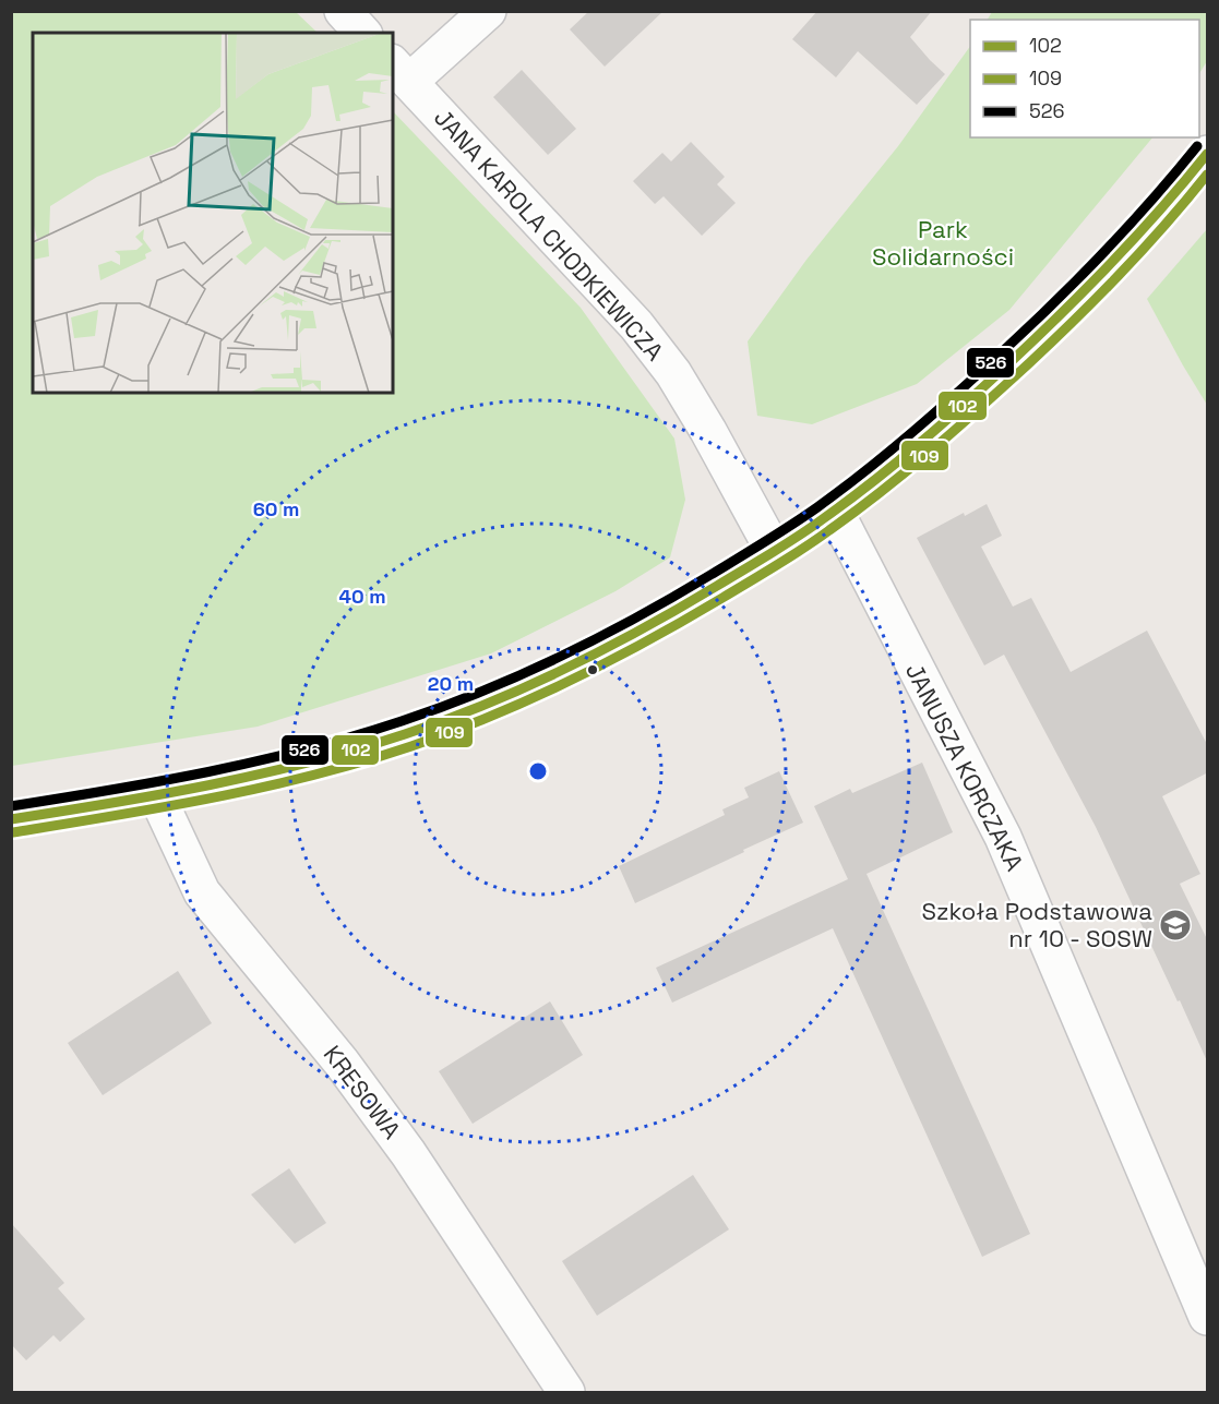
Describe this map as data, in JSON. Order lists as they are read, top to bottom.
{
  "streets": {
    "street": ["JANA KAROLA CHODKIEWICZA", "JANUSZA KORCZAKA", "KRESOWA"]
  },
  "parks": ["Park Solidarności"],
  "places": {
    "school or university": ["Szkoła Podstawowa nr 10 - SOSW"]
  },
  "lines": ["transit line 526", "transit line 102", "transit line 109"],
  "legend": ["102", "109", "526"],
  "rings": ["60 m", "40 m", "20 m"]
}
